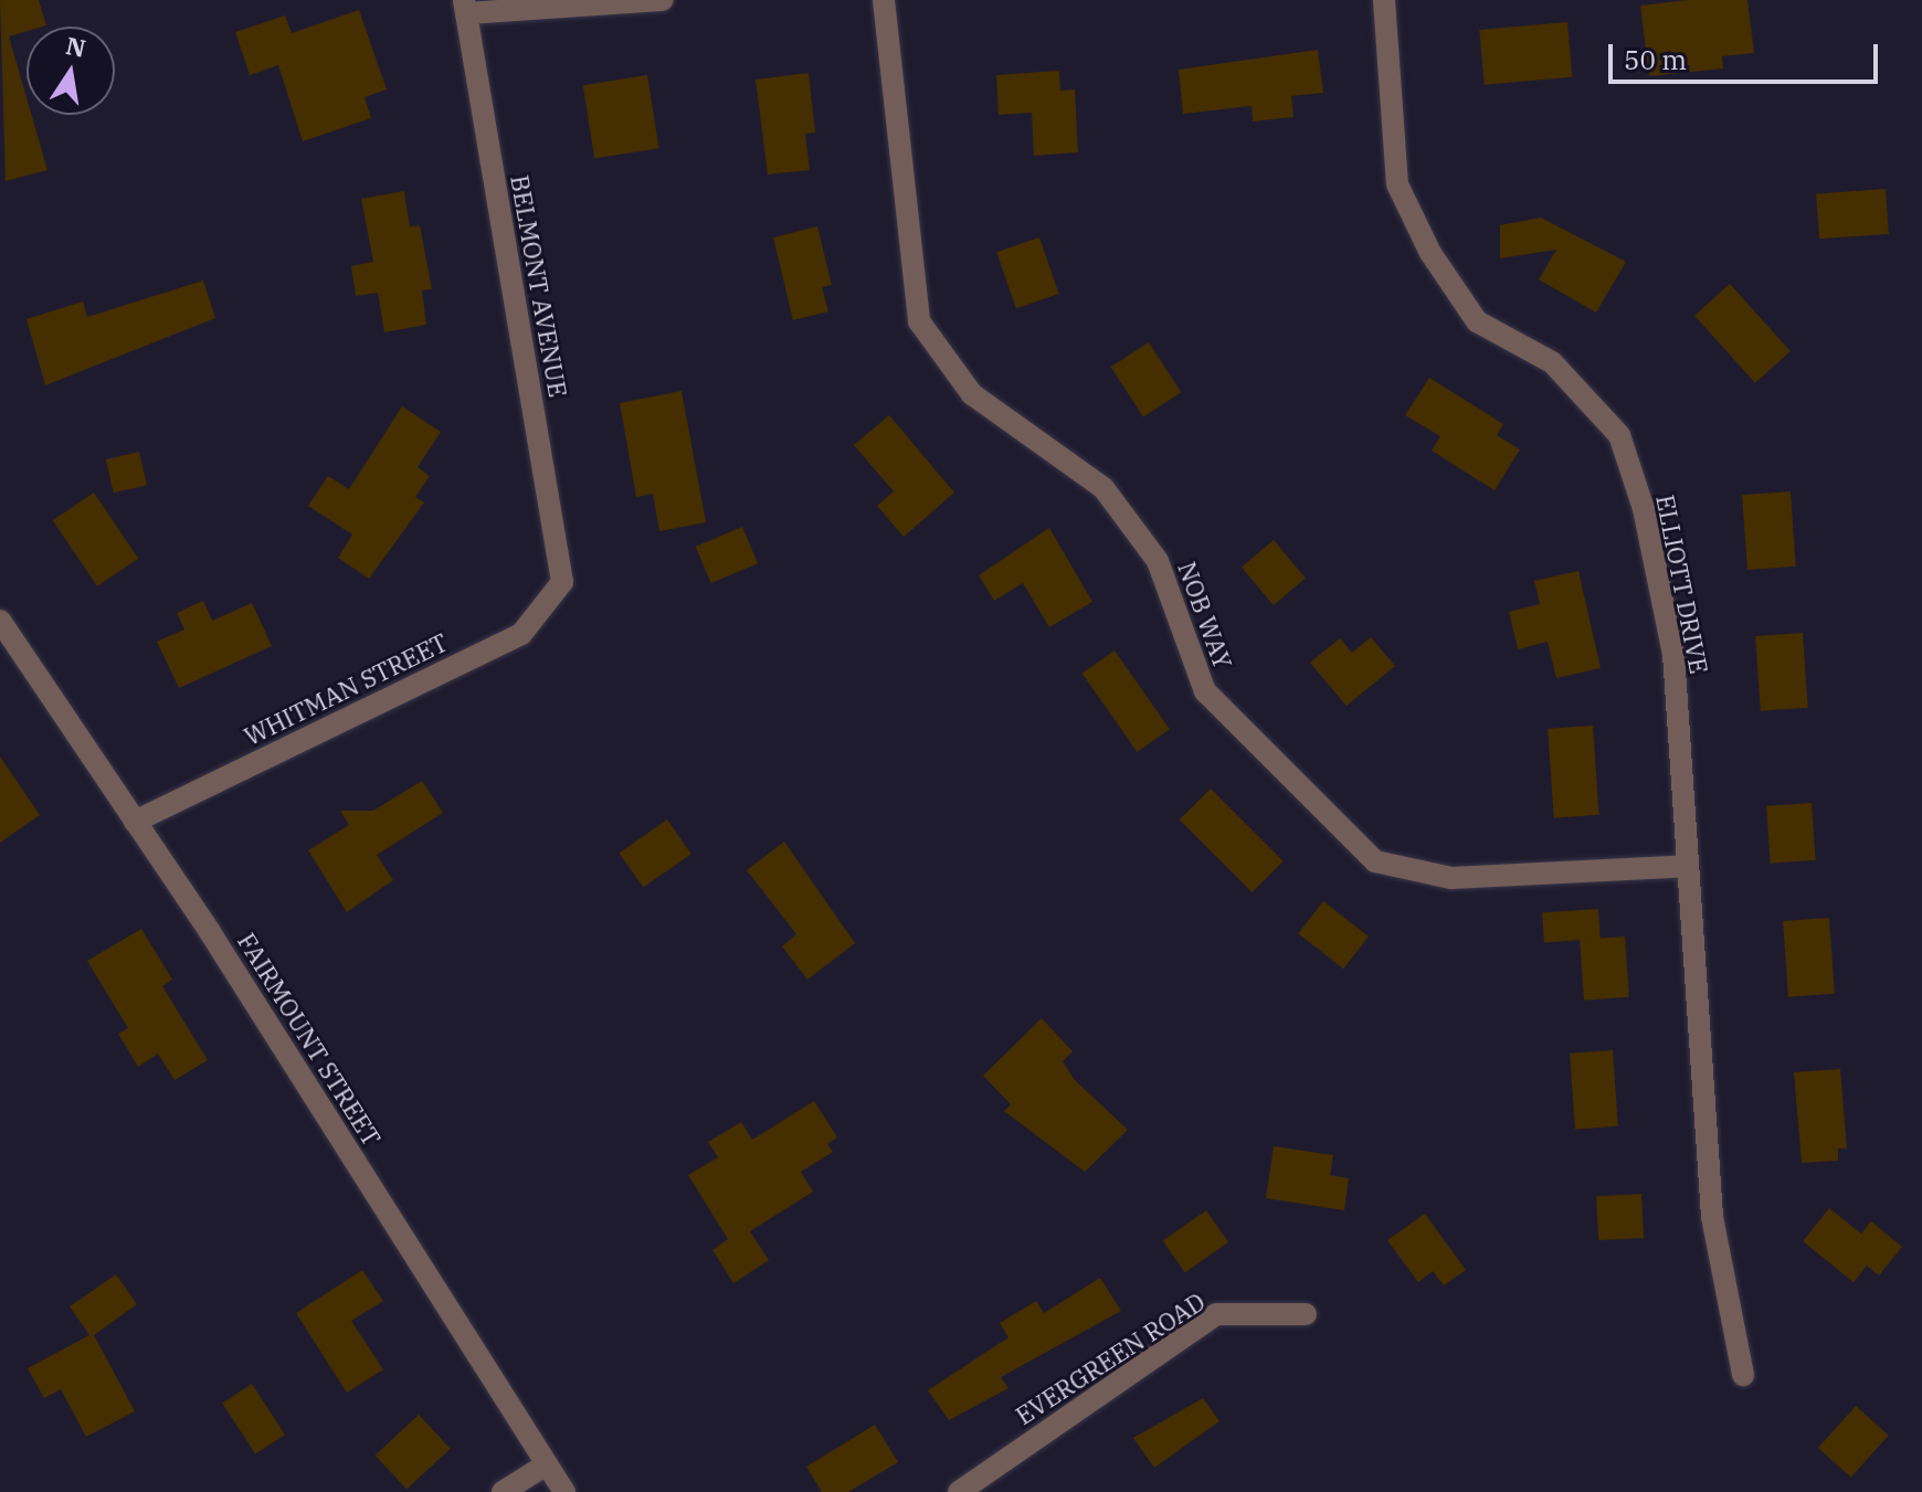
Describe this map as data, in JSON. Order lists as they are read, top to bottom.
{
  "streets": {
    "street": [
      "BELMONT AVENUE",
      "ELLIOTT DRIVE",
      "NOB WAY",
      "WHITMAN STREET",
      "FAIRMOUNT STREET",
      "EVERGREEN ROAD"
    ]
  },
  "crossings": [
    ["BELMONT AVENUE", "WHITMAN STREET"],
    ["ELLIOTT DRIVE", "NOB WAY"],
    ["WHITMAN STREET", "FAIRMOUNT STREET"]
  ],
  "scale_bar": "50 m",
  "north": "top"
}
